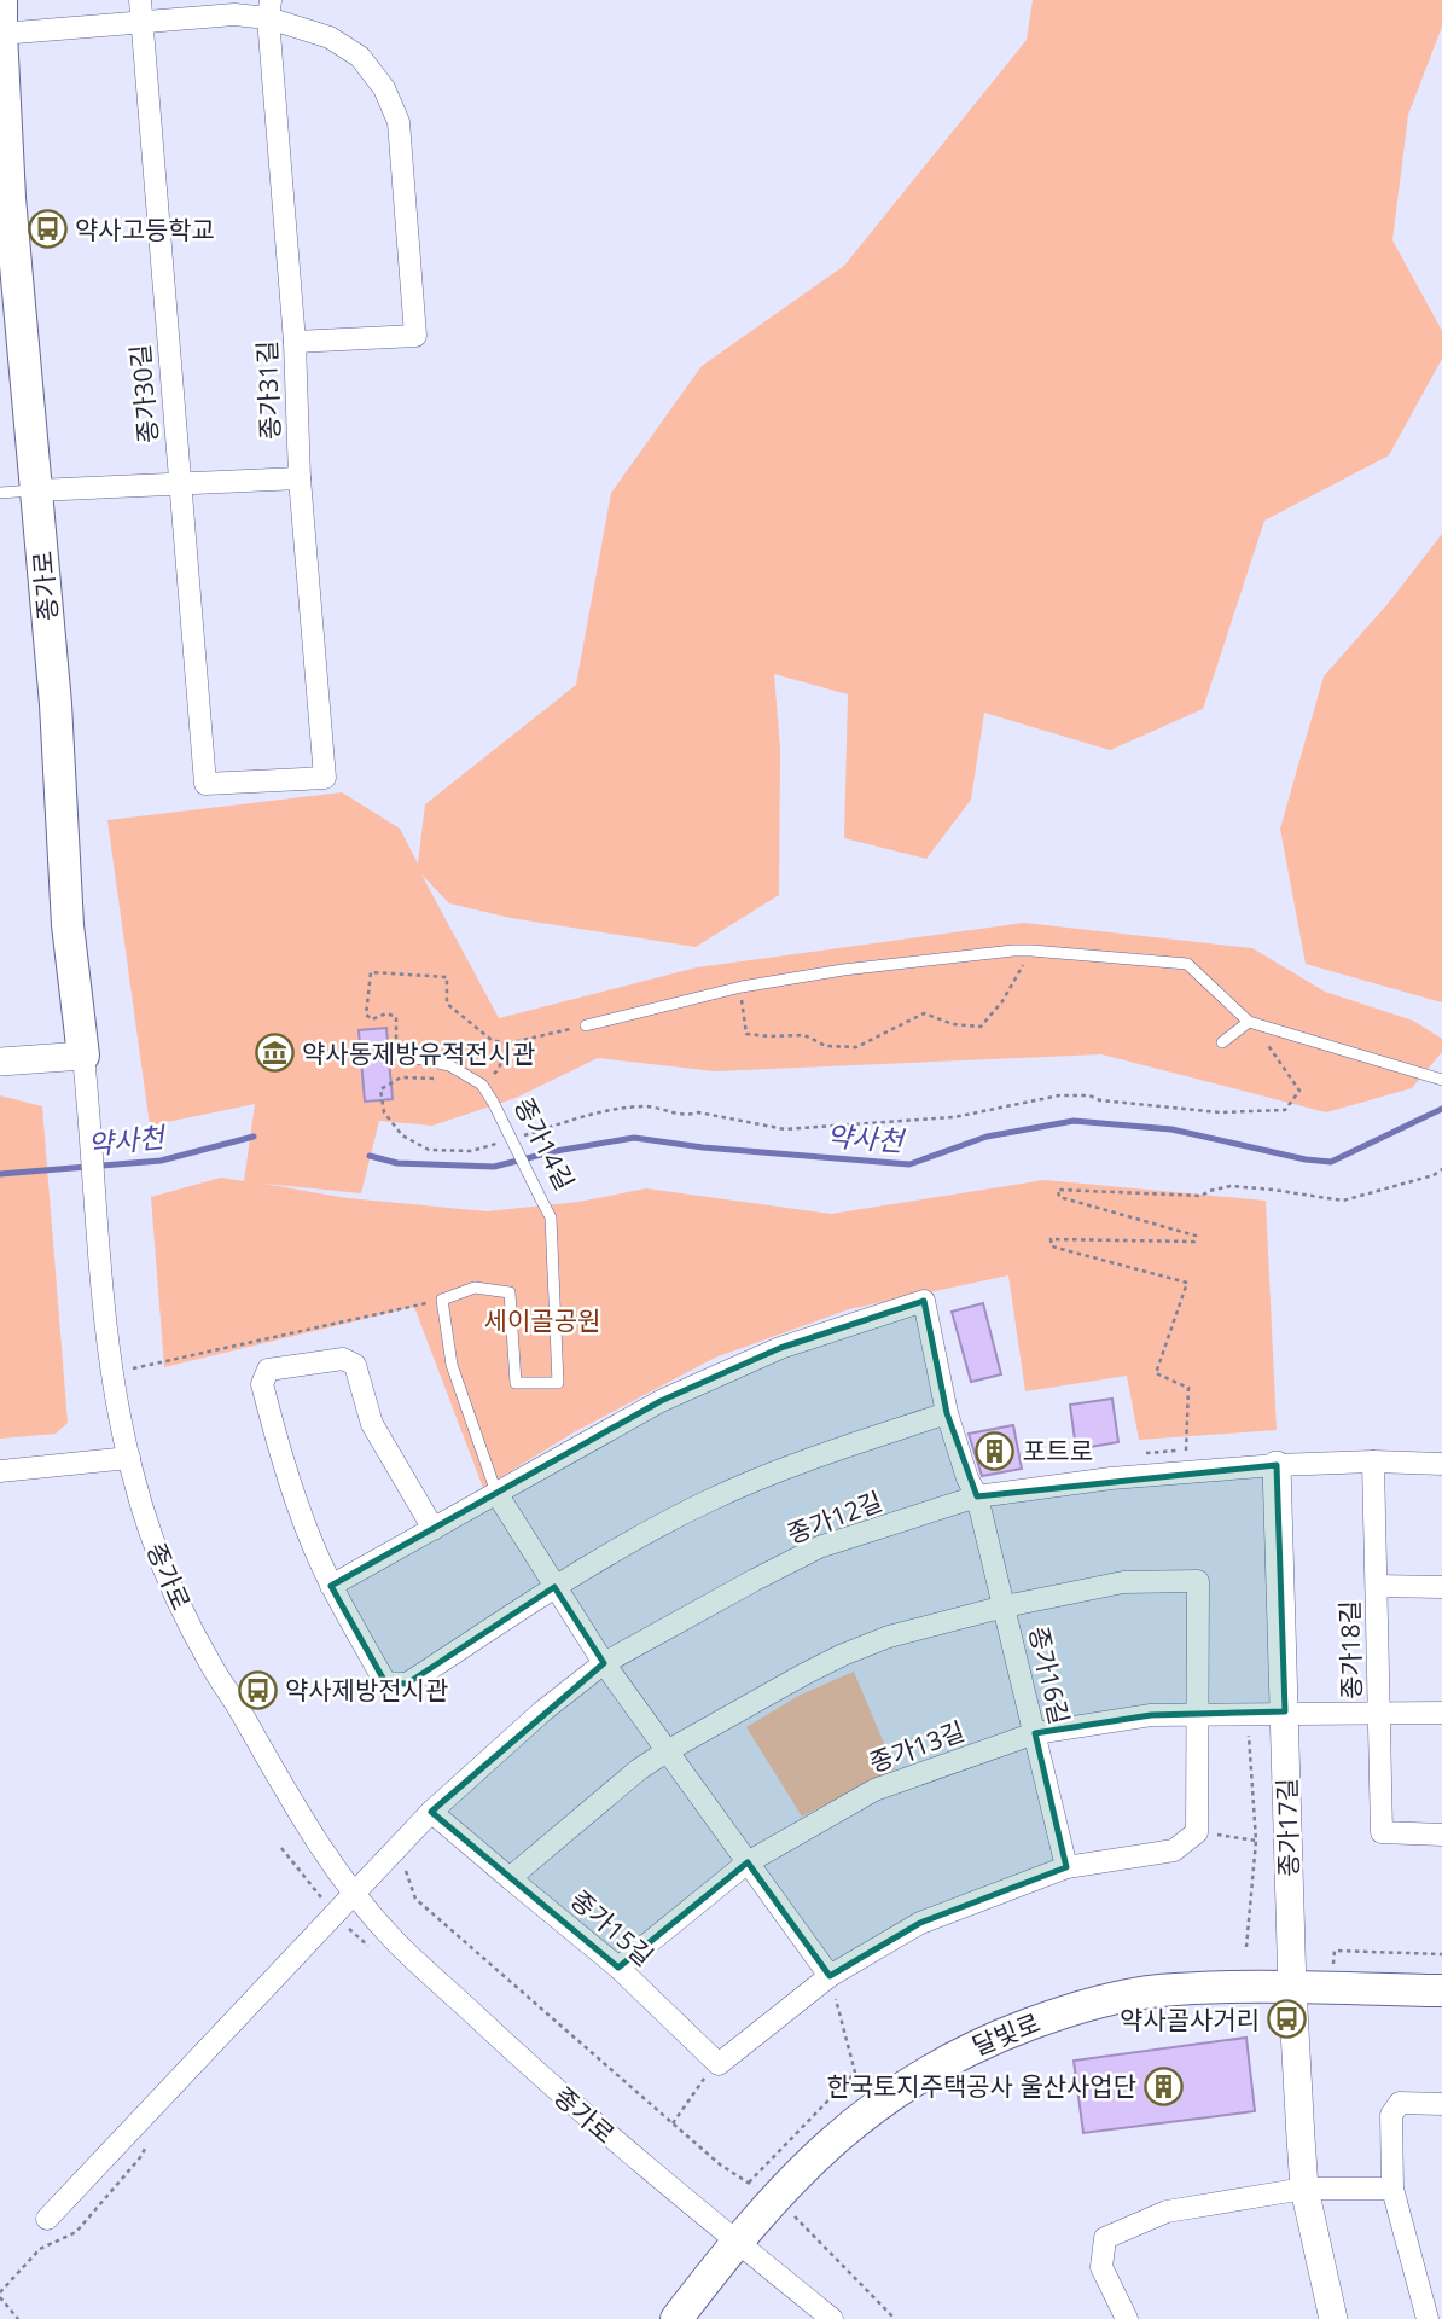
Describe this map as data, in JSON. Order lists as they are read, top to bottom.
{
  "streets": {
    "main road": ["종가로", "달빛로"],
    "street": [
      "종가31길",
      "종가30길",
      "종가12길",
      "종가18길",
      "종가16길",
      "종가13길",
      "종가17길",
      "종가15길"
    ],
    "lane": ["종가14길"]
  },
  "crossings": [
    ["종가31길", "종가30길"],
    ["종가로", "종가12길"],
    ["종가로", "달빛로"],
    ["종가12길", "종가18길"],
    ["종가12길", "종가16길"],
    ["종가12길", "종가17길"],
    ["종가12길", "종가15길"],
    ["종가18길", "종가13길"],
    ["종가16길", "종가13길"],
    ["종가13길", "종가17길"],
    ["종가13길", "종가15길"],
    ["종가17길", "달빛로"]
  ],
  "water": ["약사천"],
  "parks": ["세이골공원"],
  "places": {
    "bus stop": ["약사고등학교", "약사제방전시관", "약사골사거리"],
    "museum": ["약사동제방유적전시관"],
    "building": ["포트로", "한국토지주택공사 울산사업단"]
  }
}
